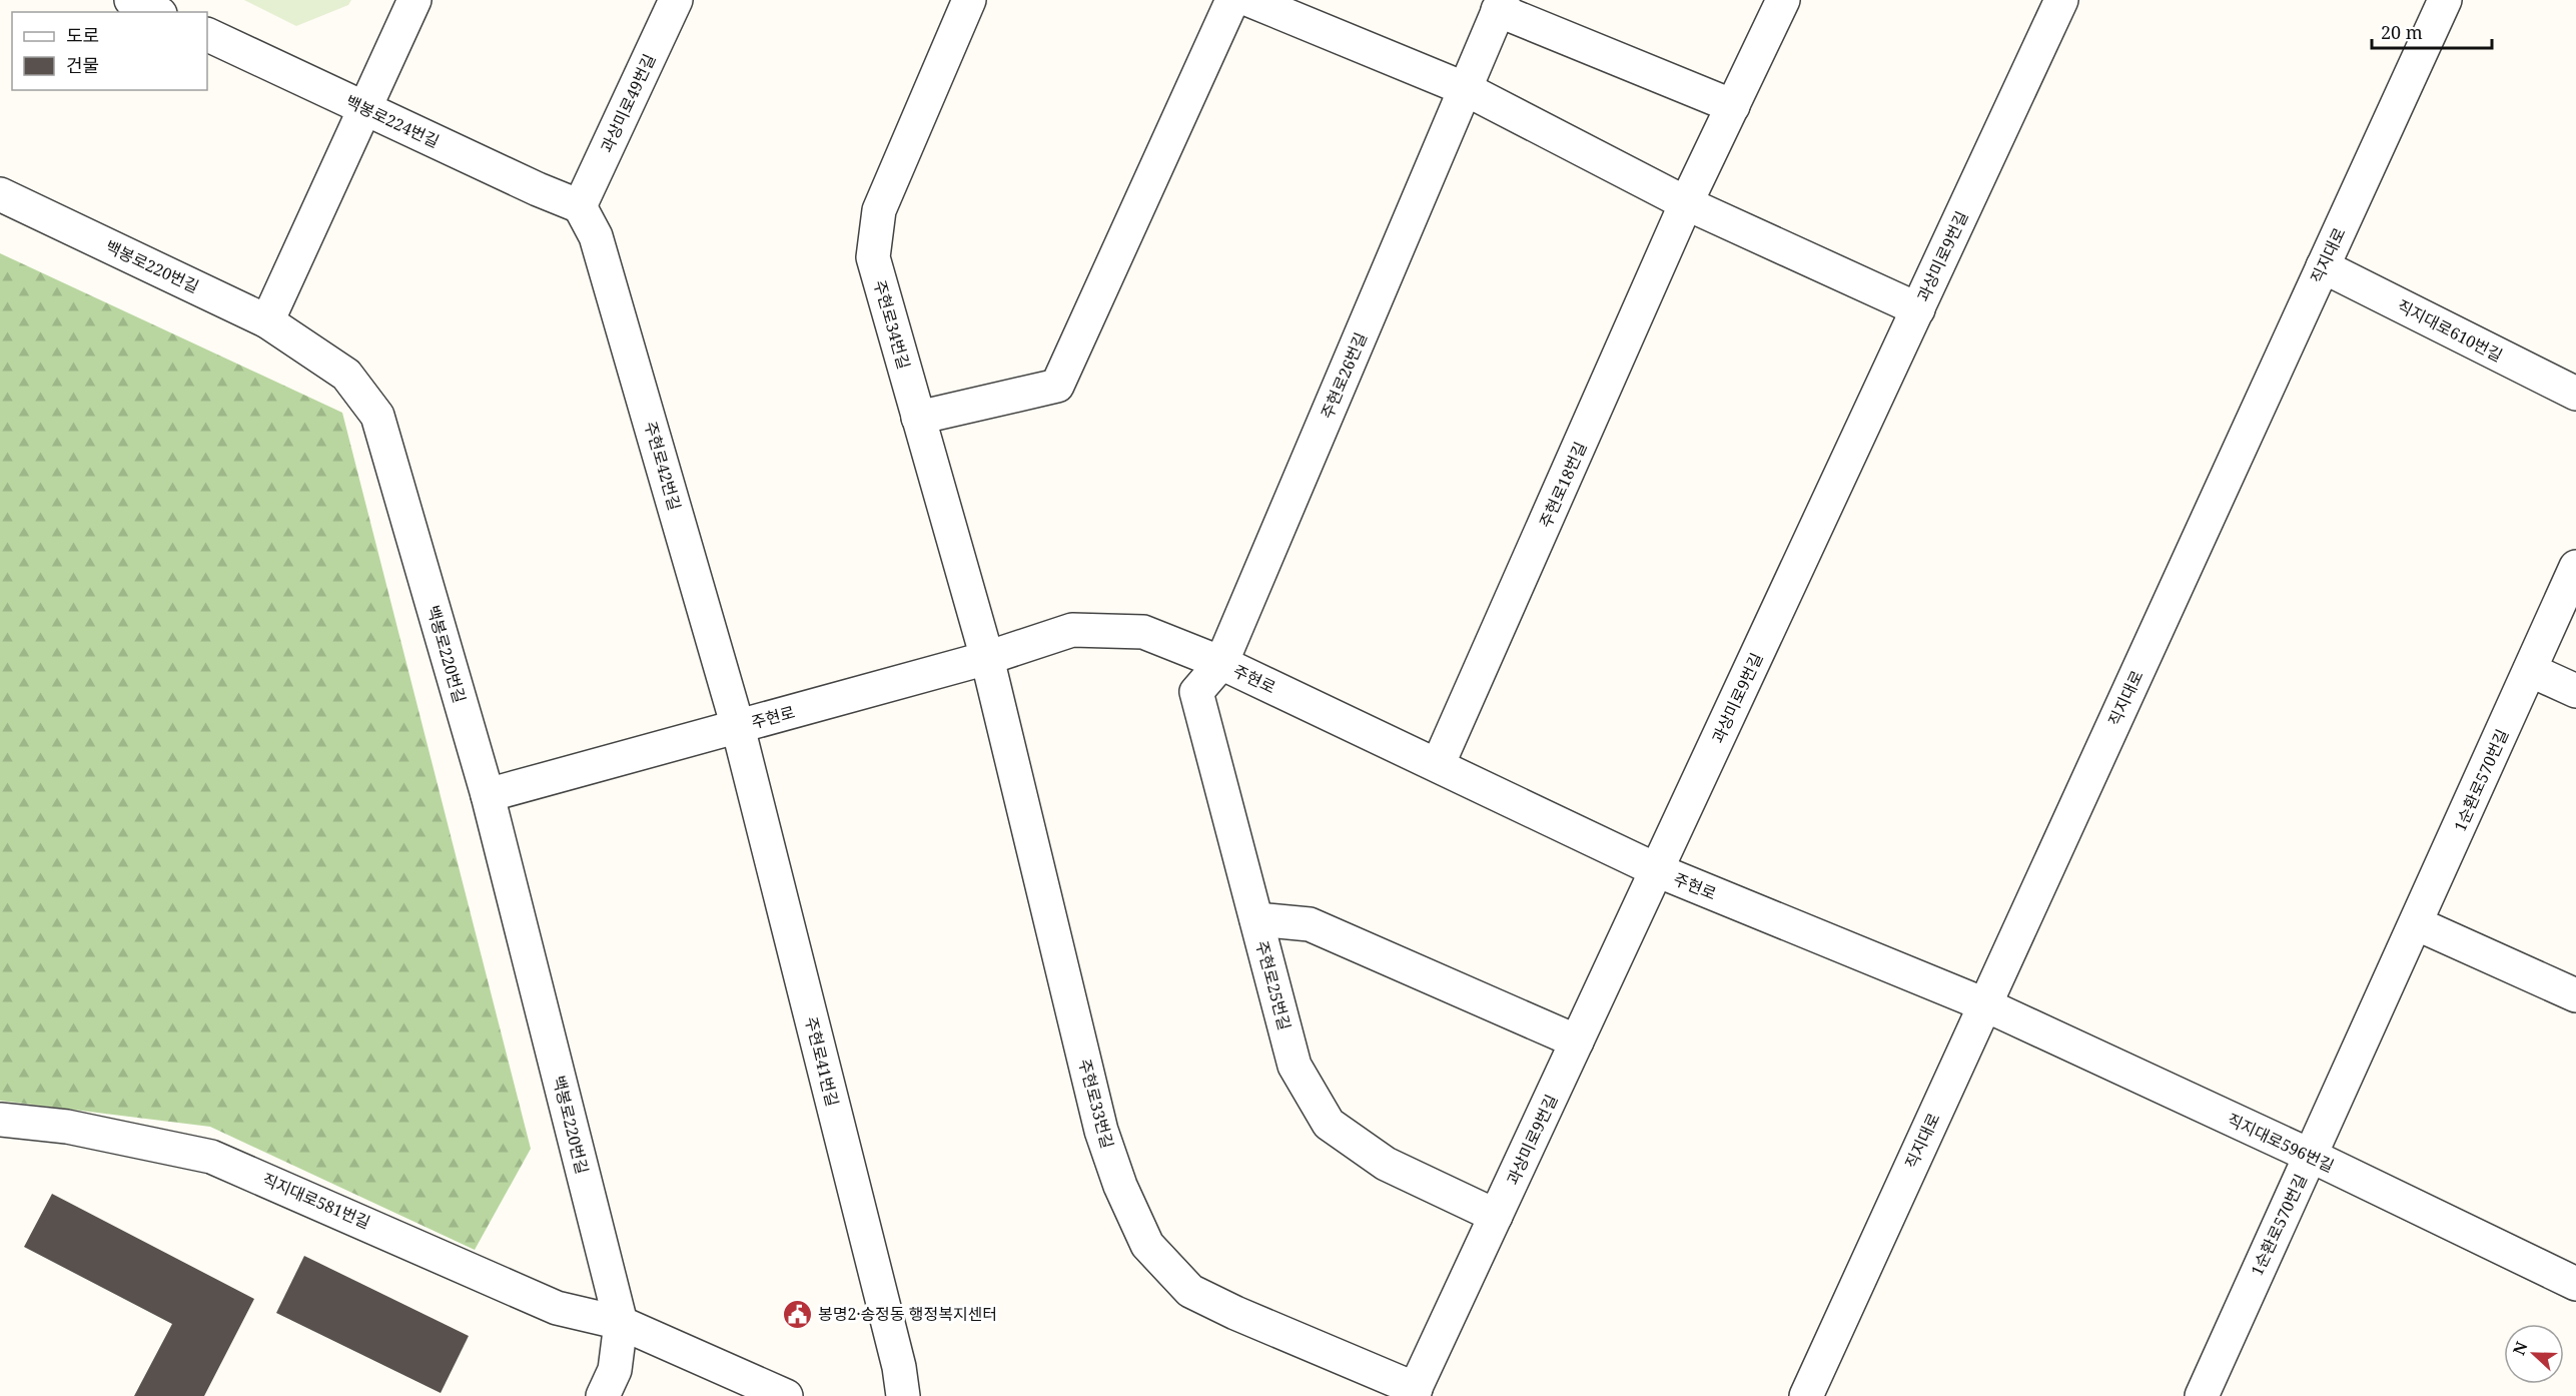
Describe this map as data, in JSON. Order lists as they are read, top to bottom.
{
  "streets": {
    "street": [
      "과상미로49번길",
      "백봉로224번길",
      "직지대로",
      "과상미로9번길",
      "백봉로220번길",
      "주현로34번길",
      "직지대로610번길",
      "주현로26번길",
      "주현로42번길",
      "주현로18번길",
      "주현로",
      "1순환로570번길",
      "주현로25번길",
      "주현로41번길",
      "주현로33번길",
      "직지대로596번길",
      "직지대로581번길"
    ]
  },
  "crossings": [
    ["과상미로49번길", "백봉로224번길"],
    ["과상미로49번길", "주현로42번길"],
    ["백봉로224번길", "주현로42번길"],
    ["직지대로", "직지대로610번길"],
    ["직지대로", "주현로"],
    ["직지대로", "직지대로596번길"],
    ["과상미로9번길", "주현로"],
    ["과상미로9번길", "주현로25번길"],
    ["과상미로9번길", "주현로33번길"],
    ["백봉로220번길", "주현로"],
    ["백봉로220번길", "직지대로581번길"],
    ["주현로34번길", "주현로"],
    ["주현로34번길", "주현로33번길"],
    ["주현로26번길", "주현로"],
    ["주현로26번길", "주현로25번길"],
    ["주현로42번길", "주현로"],
    ["주현로42번길", "주현로41번길"],
    ["주현로18번길", "주현로"],
    ["주현로", "주현로25번길"],
    ["주현로", "주현로41번길"],
    ["주현로", "주현로33번길"],
    ["주현로", "직지대로596번길"],
    ["1순환로570번길", "직지대로596번길"]
  ],
  "places": {
    "public building": ["봉명2·송정동 행정복지센터"]
  },
  "legend": ["도로", "건물"],
  "scale_bar": "20 m",
  "north": "left"
}
